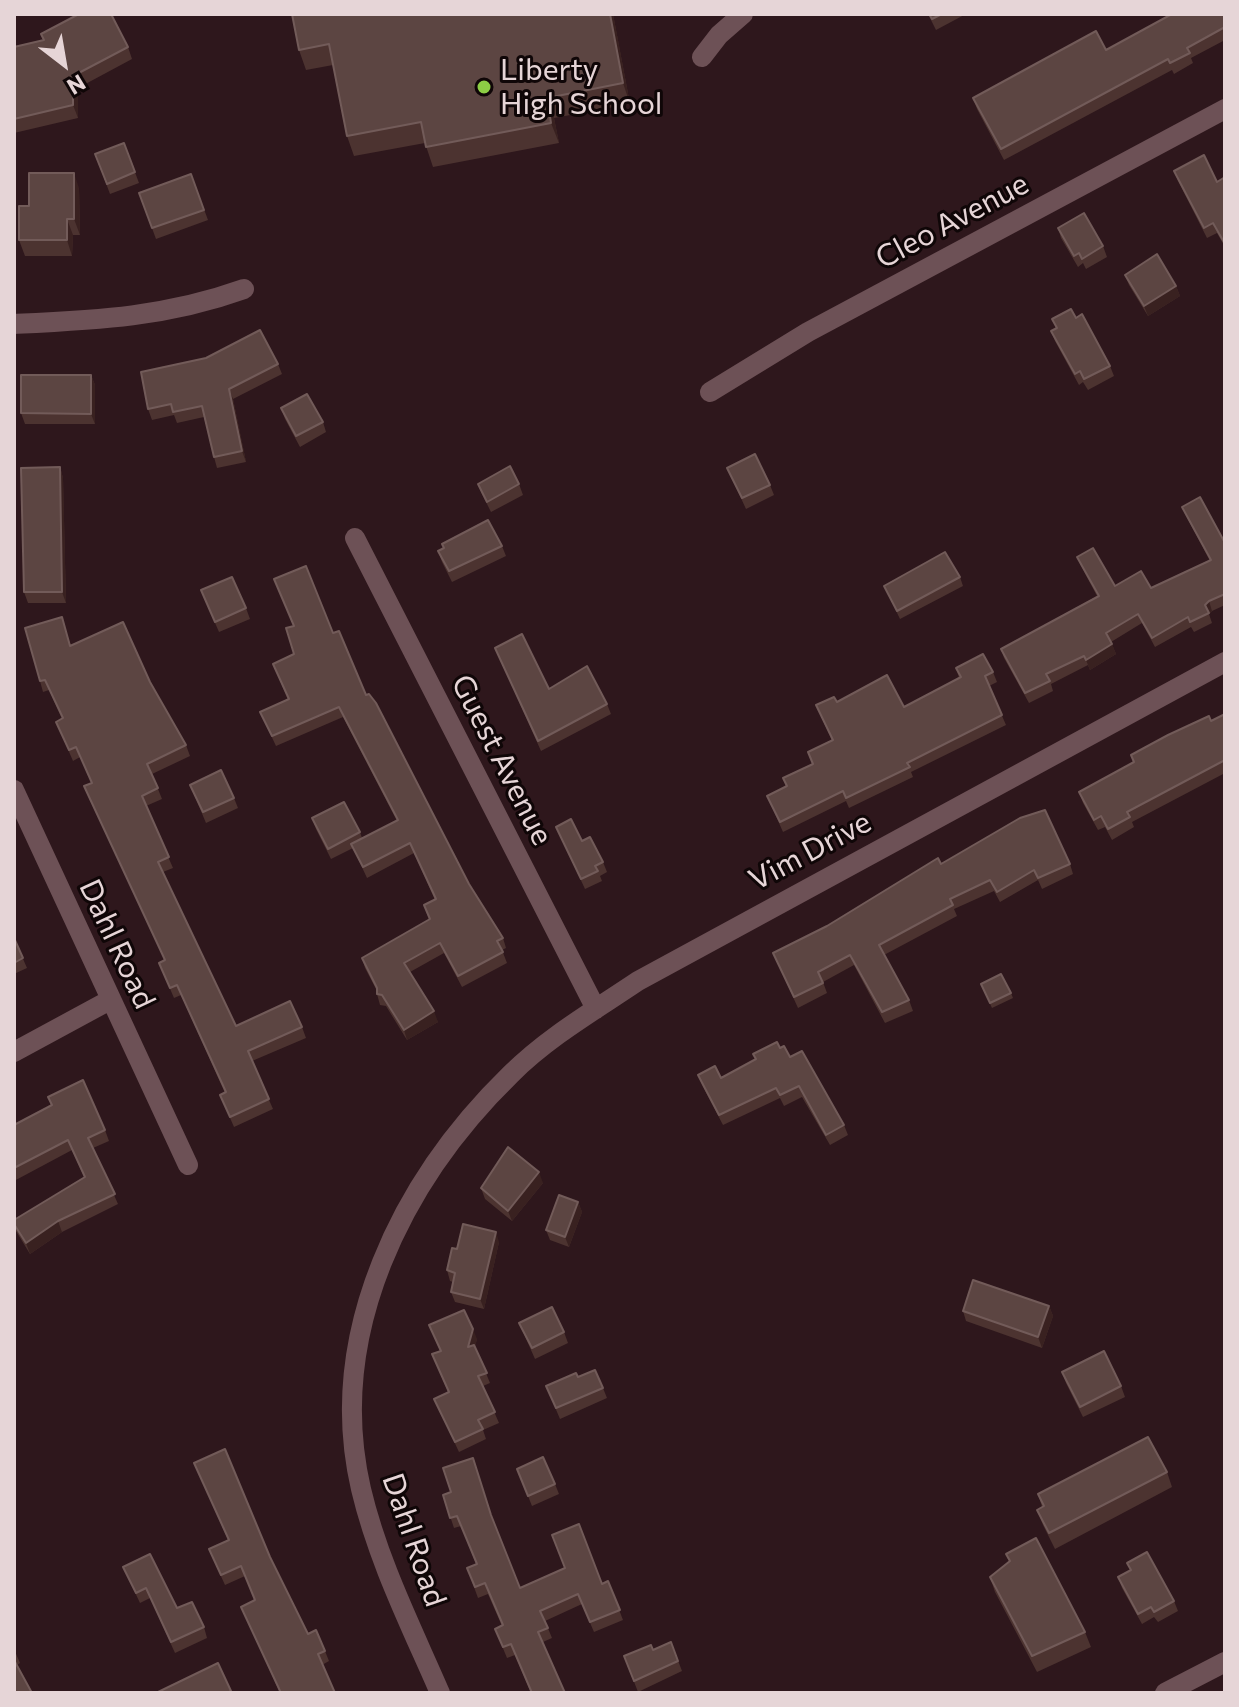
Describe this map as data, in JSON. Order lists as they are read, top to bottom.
{
  "streets": {
    "street": [
      "Cleo Avenue",
      "Guest Avenue",
      "Vim Drive",
      "Dahl Road"
    ]
  },
  "crossings": [
    ["Guest Avenue", "Vim Drive"],
    ["Vim Drive", "Dahl Road"]
  ],
  "places": ["Liberty High School"],
  "north": "bottom right"
}
